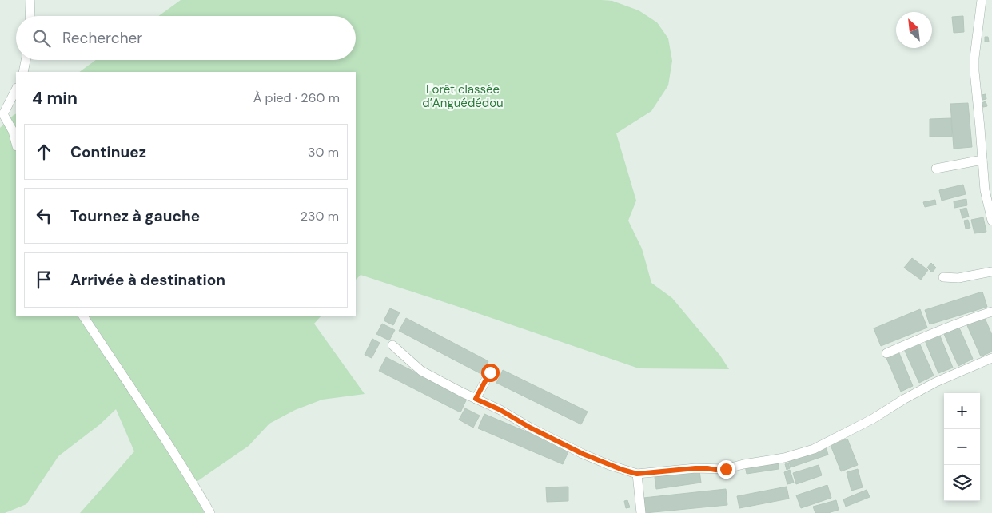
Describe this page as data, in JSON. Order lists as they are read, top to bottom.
{
  "parks": ["Forêt classée d’Anguédédou"],
  "north": "top left",
  "page": {
    "search": "Rechercher",
    "heading": ["4 min", "À pied · 260 m"],
    "list": [
      ["Continuez", "30 m"],
      ["Tournez à gauche", "230 m"],
      "Arrivée à destination"
    ],
    "map_buttons": ["+", "−"]
  }
}
